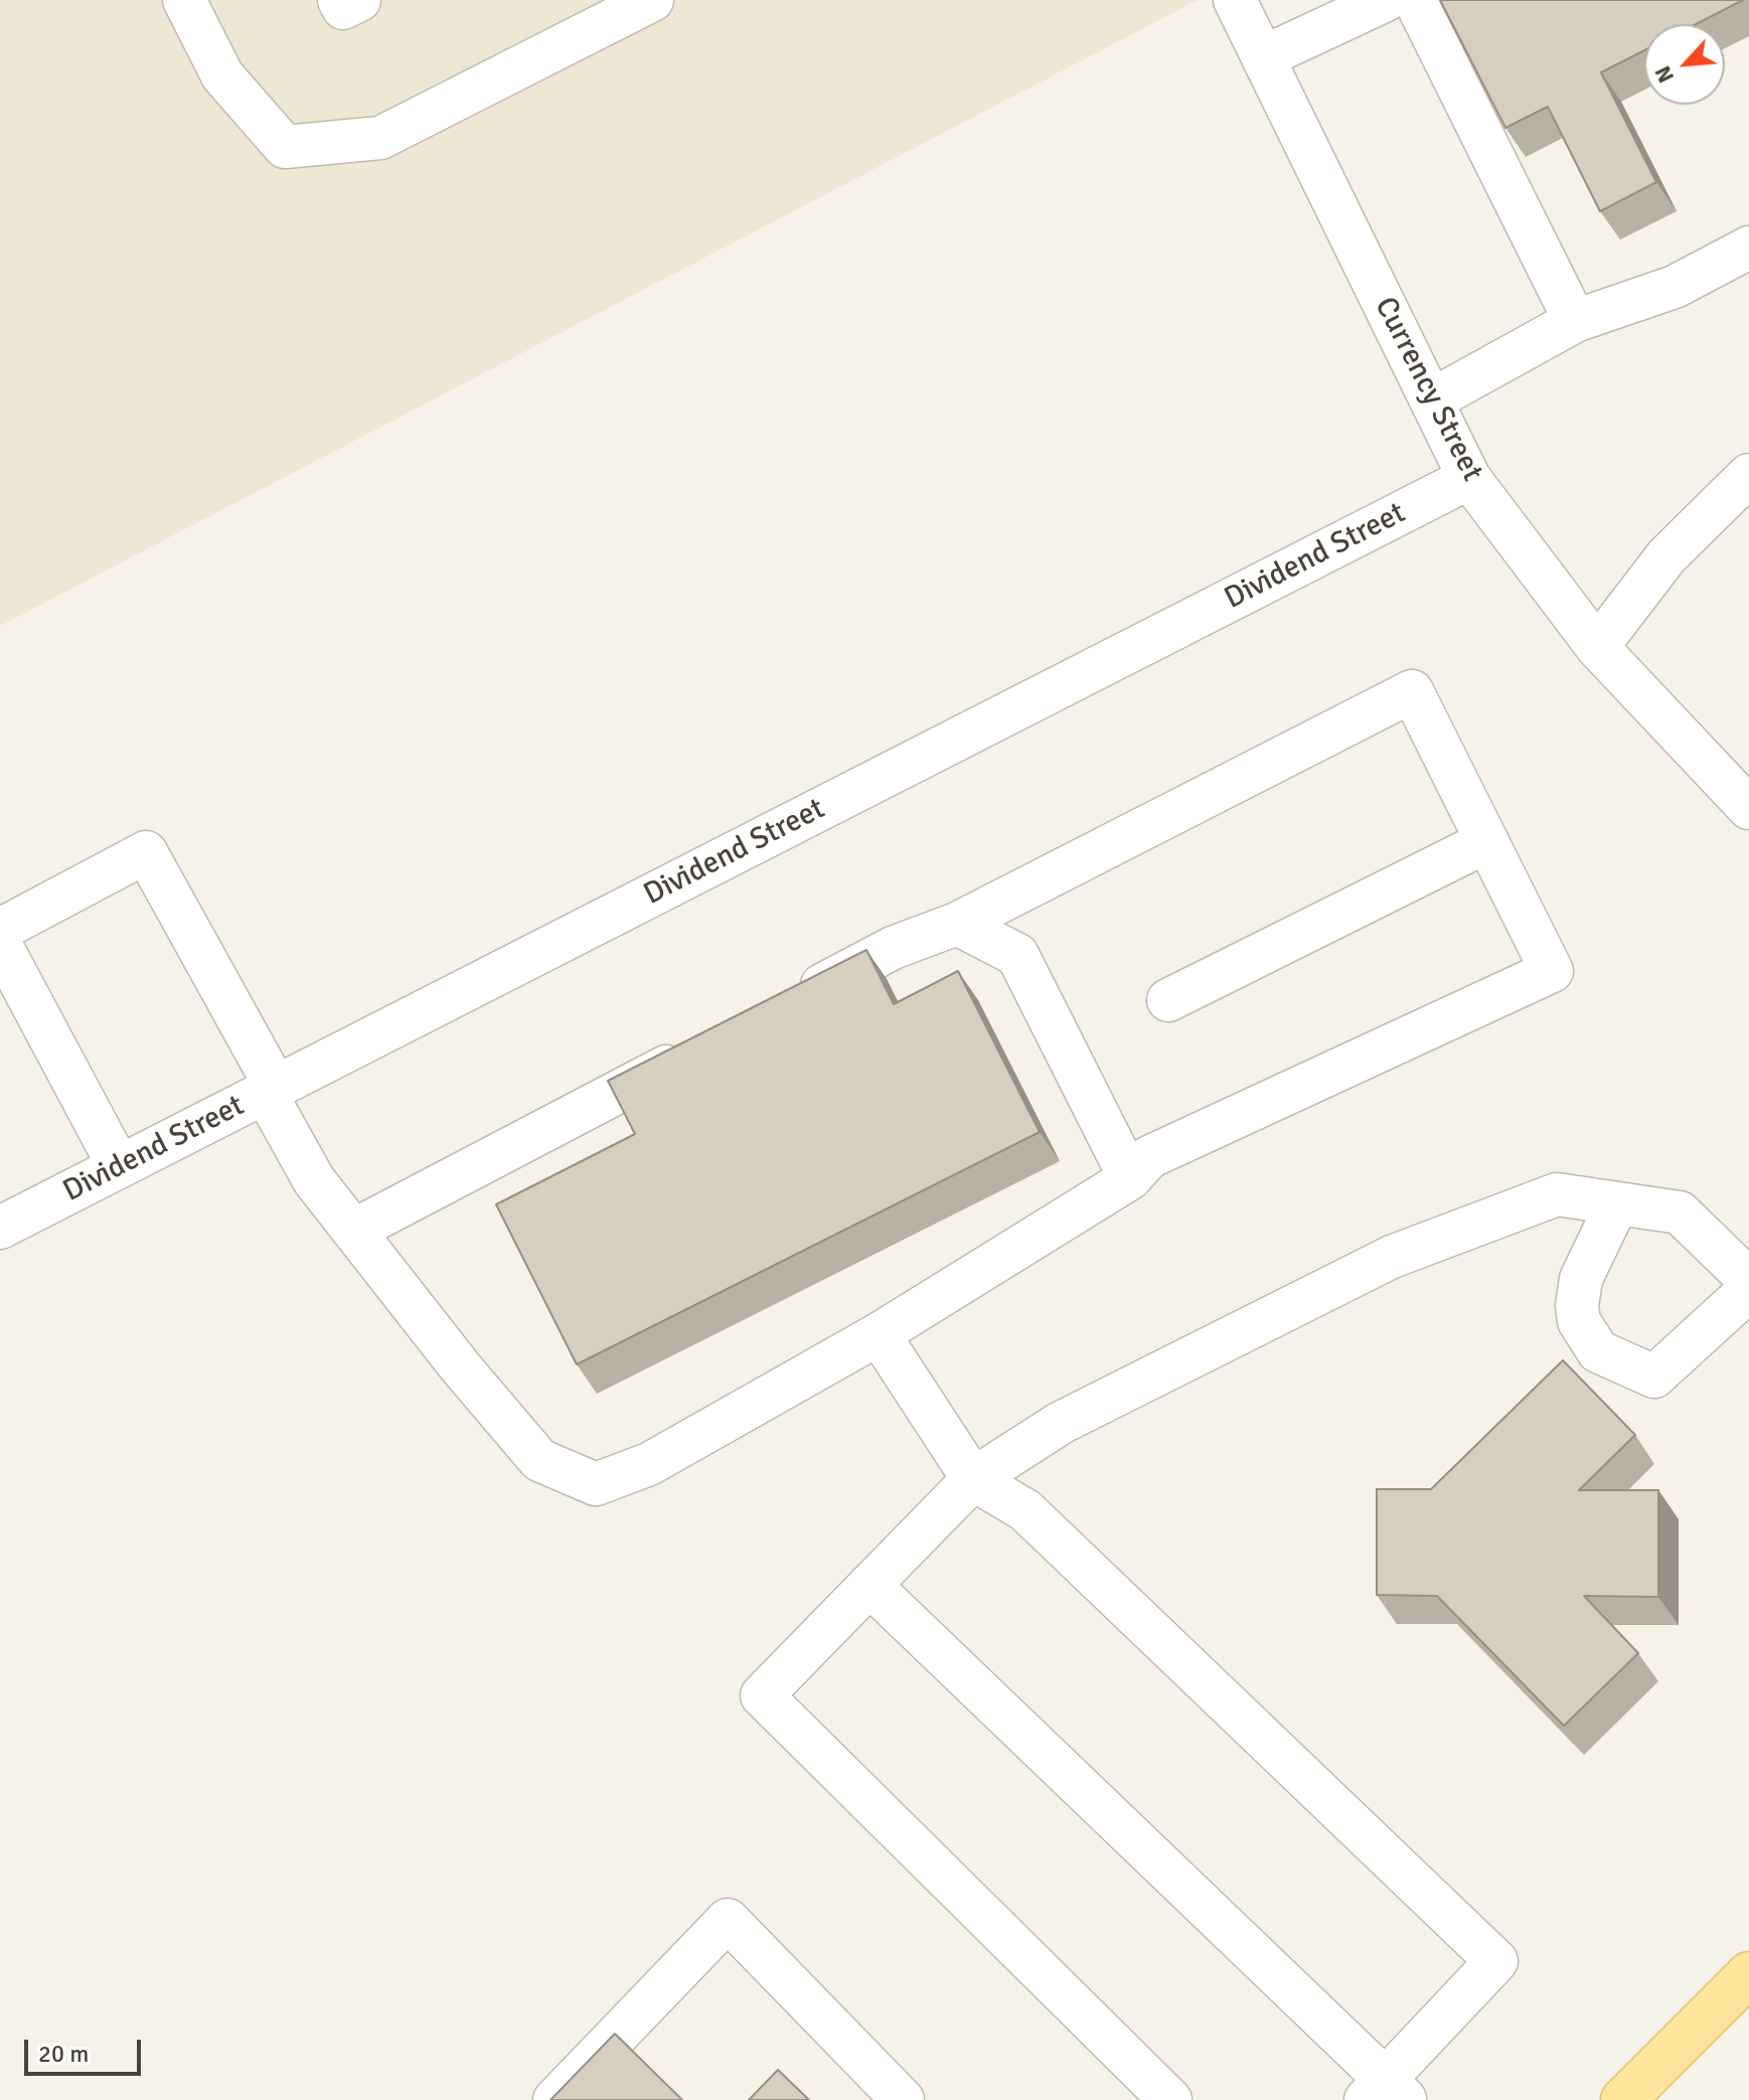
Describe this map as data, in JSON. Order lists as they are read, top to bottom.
{
  "streets": {
    "street": ["Currency Street", "Dividend Street"]
  },
  "crossings": [
    ["Currency Street", "Dividend Street"]
  ],
  "scale_bar": "20 m",
  "north": "bottom left"
}
